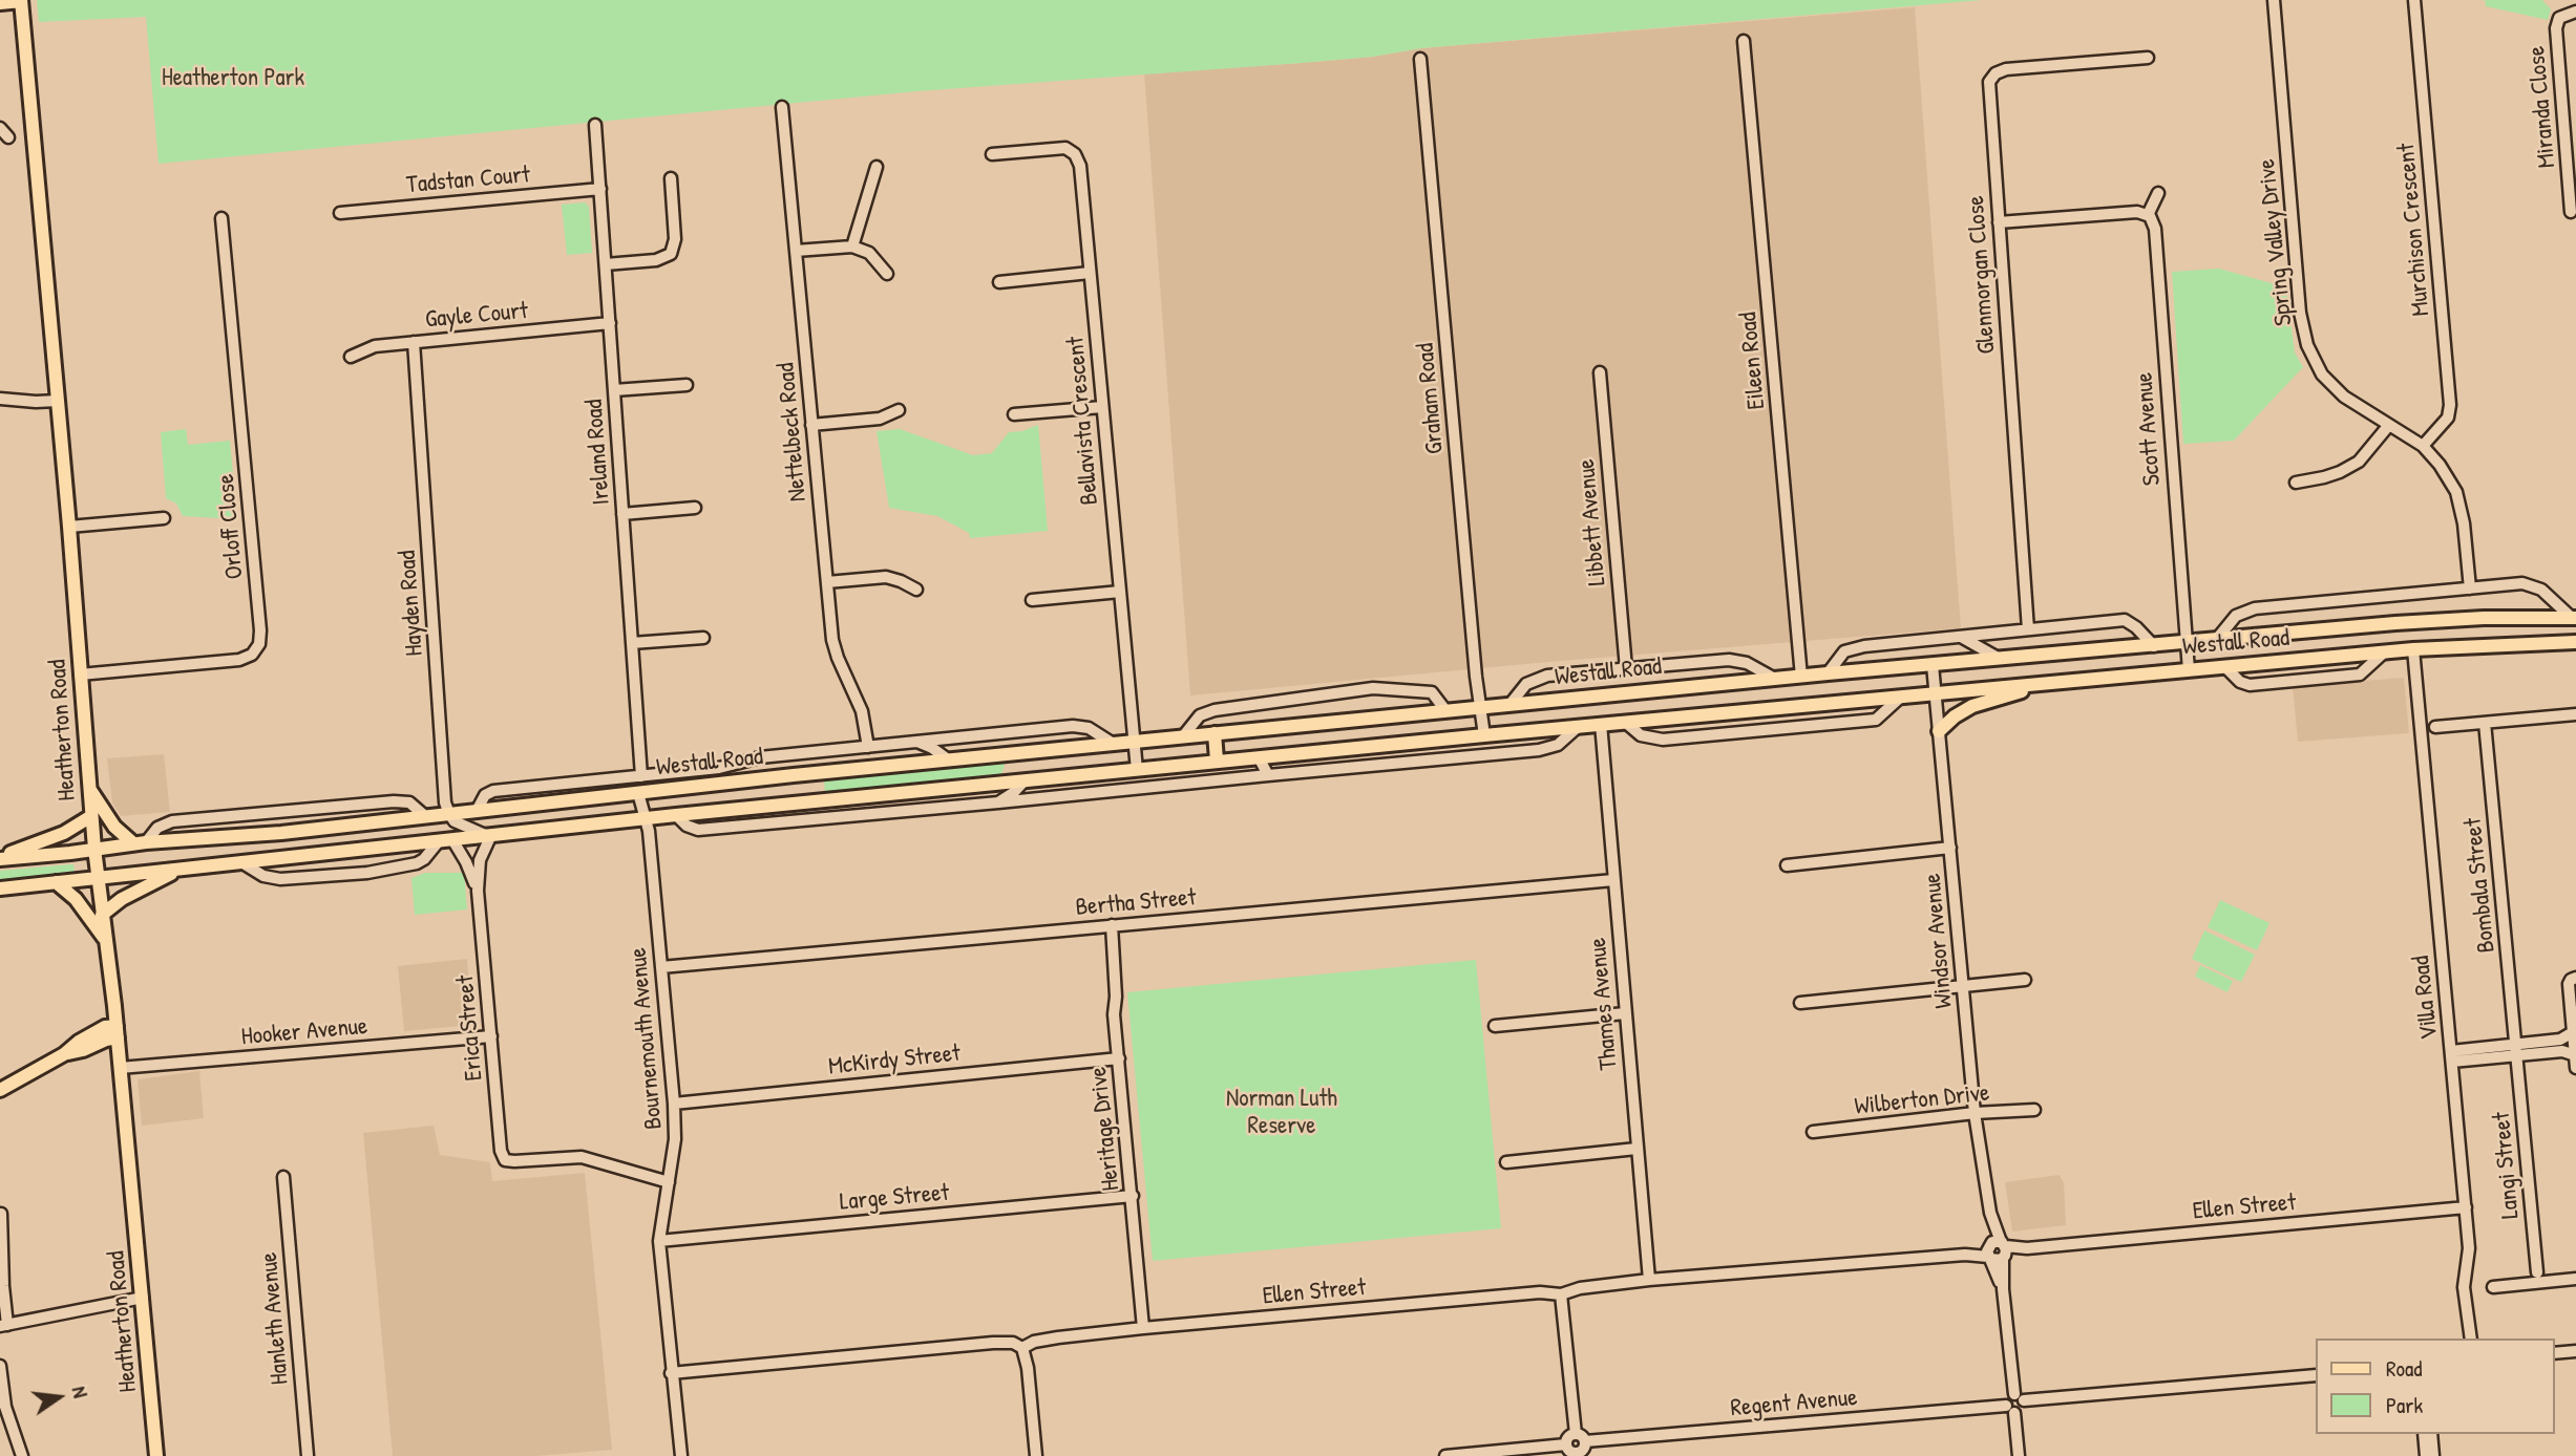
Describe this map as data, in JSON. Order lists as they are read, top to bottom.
{
  "streets": {
    "main road": ["Westall Road", "Heatherton Road"],
    "street": [
      "Miranda Close",
      "Tadstan Court",
      "Murchison Crescent",
      "Spring Valley Drive",
      "Glenmorgan Close",
      "Gayle Court",
      "Eileen Road",
      "Graham Road",
      "Bellavista Crescent",
      "Scott Avenue",
      "Nettelbeck Road",
      "Ireland Road",
      "Libbett Avenue",
      "Orloff Close",
      "Hayden Road",
      "Bombala Street",
      "Bertha Street",
      "Windsor Avenue",
      "Villa Road",
      "Thames Avenue",
      "Erica Street",
      "Hooker Avenue",
      "Bournemouth Avenue",
      "McKirdy Street",
      "Wilberton Drive",
      "Heritage Drive",
      "Langi Street",
      "Large Street",
      "Ellen Street",
      "Hanleth Avenue",
      "Regent Avenue"
    ]
  },
  "crossings": [
    ["Tadstan Court", "Ireland Road"],
    ["Murchison Crescent", "Spring Valley Drive"],
    ["Spring Valley Drive", "Westall Road"],
    ["Glenmorgan Close", "Westall Road"],
    ["Gayle Court", "Ireland Road"],
    ["Gayle Court", "Hayden Road"],
    ["Eileen Road", "Westall Road"],
    ["Graham Road", "Westall Road"],
    ["Bellavista Crescent", "Westall Road"],
    ["Scott Avenue", "Westall Road"],
    ["Nettelbeck Road", "Westall Road"],
    ["Ireland Road", "Westall Road"],
    ["Libbett Avenue", "Westall Road"],
    ["Orloff Close", "Heatherton Road"],
    ["Hayden Road", "Westall Road"],
    ["Westall Road", "Heatherton Road"],
    ["Westall Road", "Windsor Avenue"],
    ["Westall Road", "Villa Road"],
    ["Westall Road", "Thames Avenue"],
    ["Westall Road", "Erica Street"],
    ["Westall Road", "Bournemouth Avenue"],
    ["Heatherton Road", "Hooker Avenue"],
    ["Bombala Street", "Langi Street"],
    ["Bertha Street", "Thames Avenue"],
    ["Bertha Street", "Bournemouth Avenue"],
    ["Bertha Street", "Heritage Drive"],
    ["Windsor Avenue", "Wilberton Drive"],
    ["Windsor Avenue", "Ellen Street"],
    ["Windsor Avenue", "Regent Avenue"],
    ["Villa Road", "Ellen Street"],
    ["Thames Avenue", "Ellen Street"],
    ["Erica Street", "Hooker Avenue"],
    ["Erica Street", "Bournemouth Avenue"],
    ["Bournemouth Avenue", "McKirdy Street"],
    ["Bournemouth Avenue", "Large Street"],
    ["Bournemouth Avenue", "Ellen Street"],
    ["McKirdy Street", "Heritage Drive"],
    ["Heritage Drive", "Large Street"],
    ["Heritage Drive", "Ellen Street"]
  ],
  "parks": ["Heatherton Park", "Norman Luth Reserve"],
  "legend": ["Road", "Park"],
  "north": "right"
}
